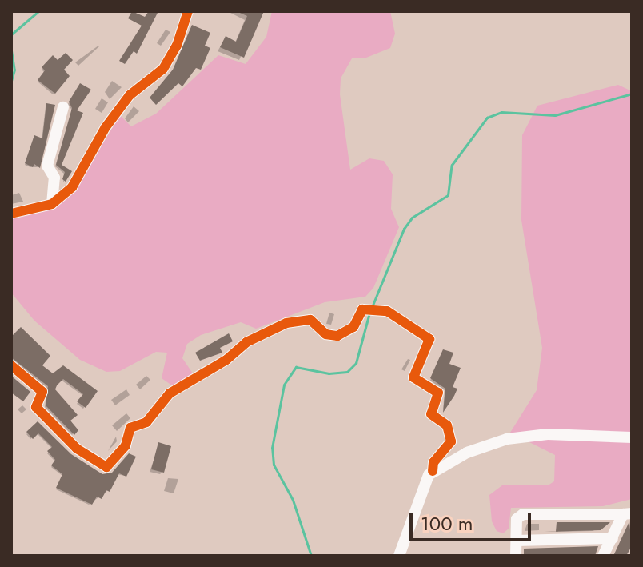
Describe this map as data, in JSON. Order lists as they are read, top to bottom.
{
  "scale_bar": "100 m"
}
